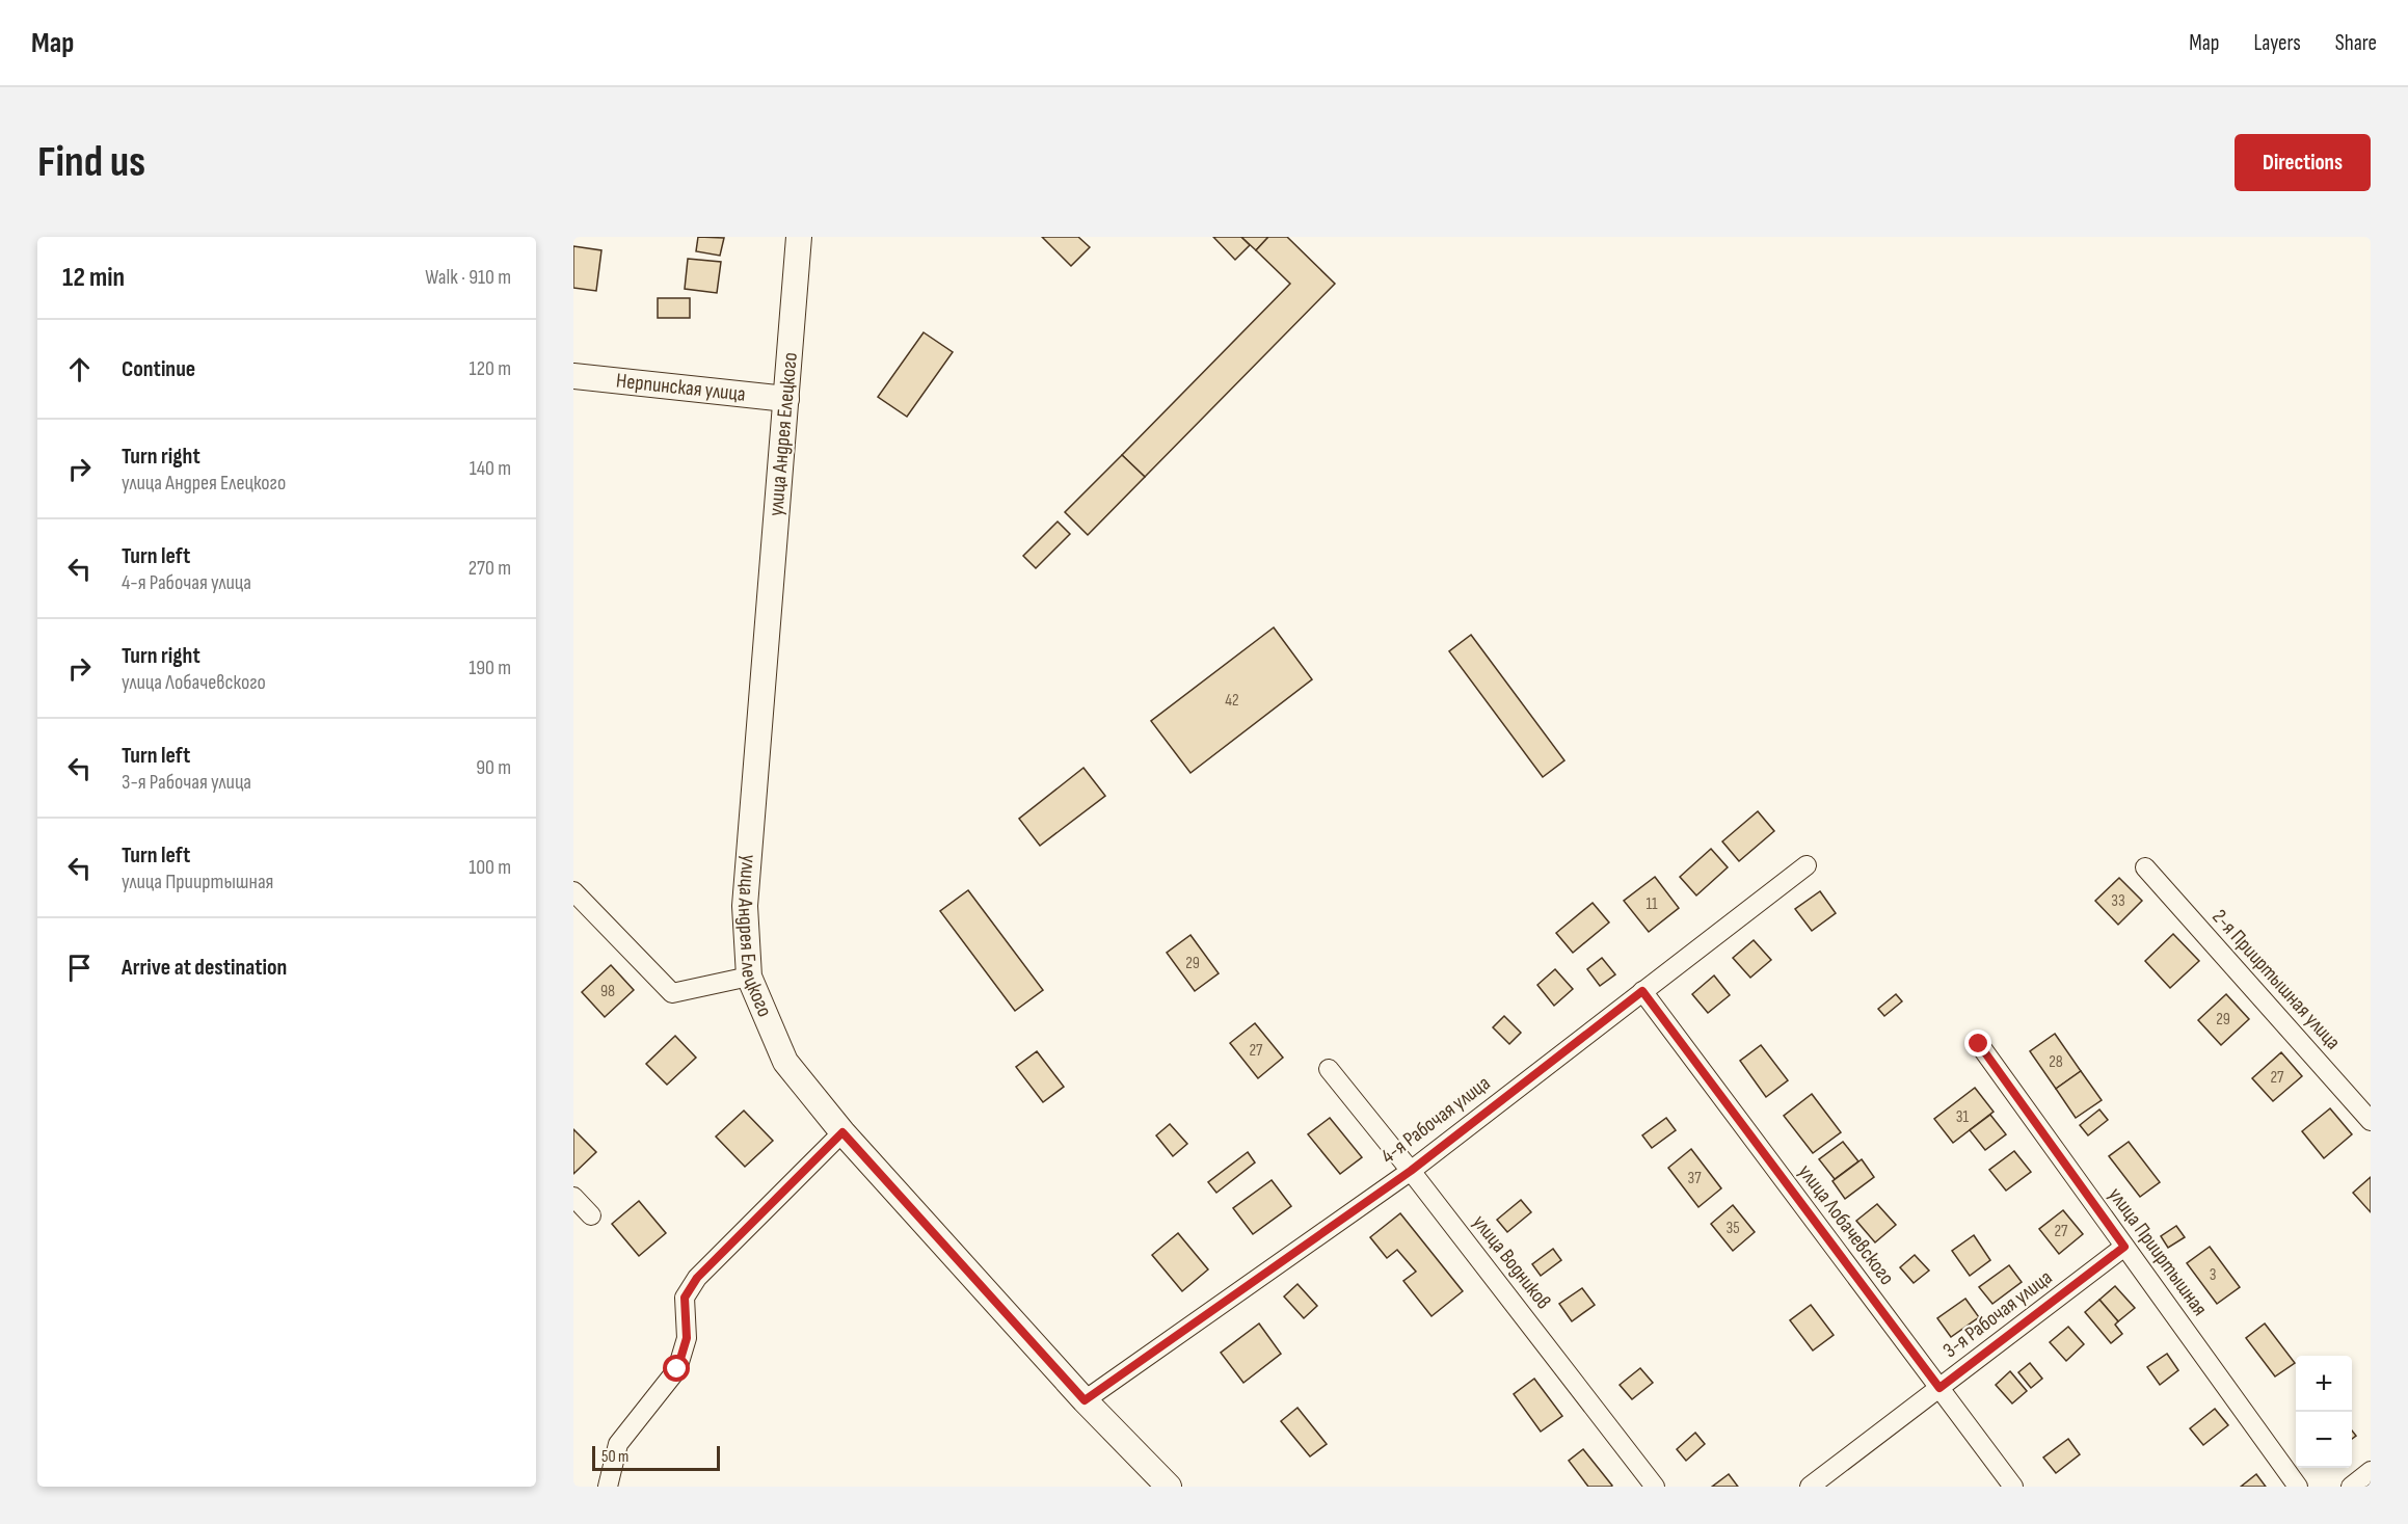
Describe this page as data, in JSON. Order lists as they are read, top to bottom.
{
  "streets": {
    "main road": ["Нерпинская улица", "улица Андрея Елецкого"],
    "street": [
      "2-я Прииртышная улица",
      "4-я Рабочая улица",
      "улица Лобачевского",
      "улица Прииртышная",
      "улица Водников",
      "3-я Рабочая улица"
    ]
  },
  "crossings": [
    ["Нерпинская улица", "улица Андрея Елецкого"],
    ["улица Андрея Елецкого", "4-я Рабочая улица"],
    ["4-я Рабочая улица", "улица Лобачевского"],
    ["4-я Рабочая улица", "улица Водников"],
    ["улица Лобачевского", "3-я Рабочая улица"],
    ["улица Прииртышная", "3-я Рабочая улица"]
  ],
  "house_numbers": [
    "42",
    "33",
    "11",
    "29",
    "98",
    "29",
    "27",
    "28",
    "27",
    "31",
    "37",
    "35",
    "27",
    "3"
  ],
  "scale_bar": "50 m",
  "page": {
    "header": "Map",
    "nav": ["Map", "Layers", "Share"],
    "buttons": "Directions",
    "title": "Find us",
    "heading": ["12 min", "Walk · 910 m"],
    "list": [
      ["Continue", "120 m"],
      ["Turn right", "улица Андрея Елецкого", "140 m"],
      ["Turn left", "4-я Рабочая улица", "270 m"],
      ["Turn right", "улица Лобачевского", "190 m"],
      ["Turn left", "3-я Рабочая улица", "90 m"],
      ["Turn left", "улица Прииртышная", "100 m"],
      "Arrive at destination"
    ],
    "map_buttons": ["+", "−"],
    "scale": "50 m"
  }
}
